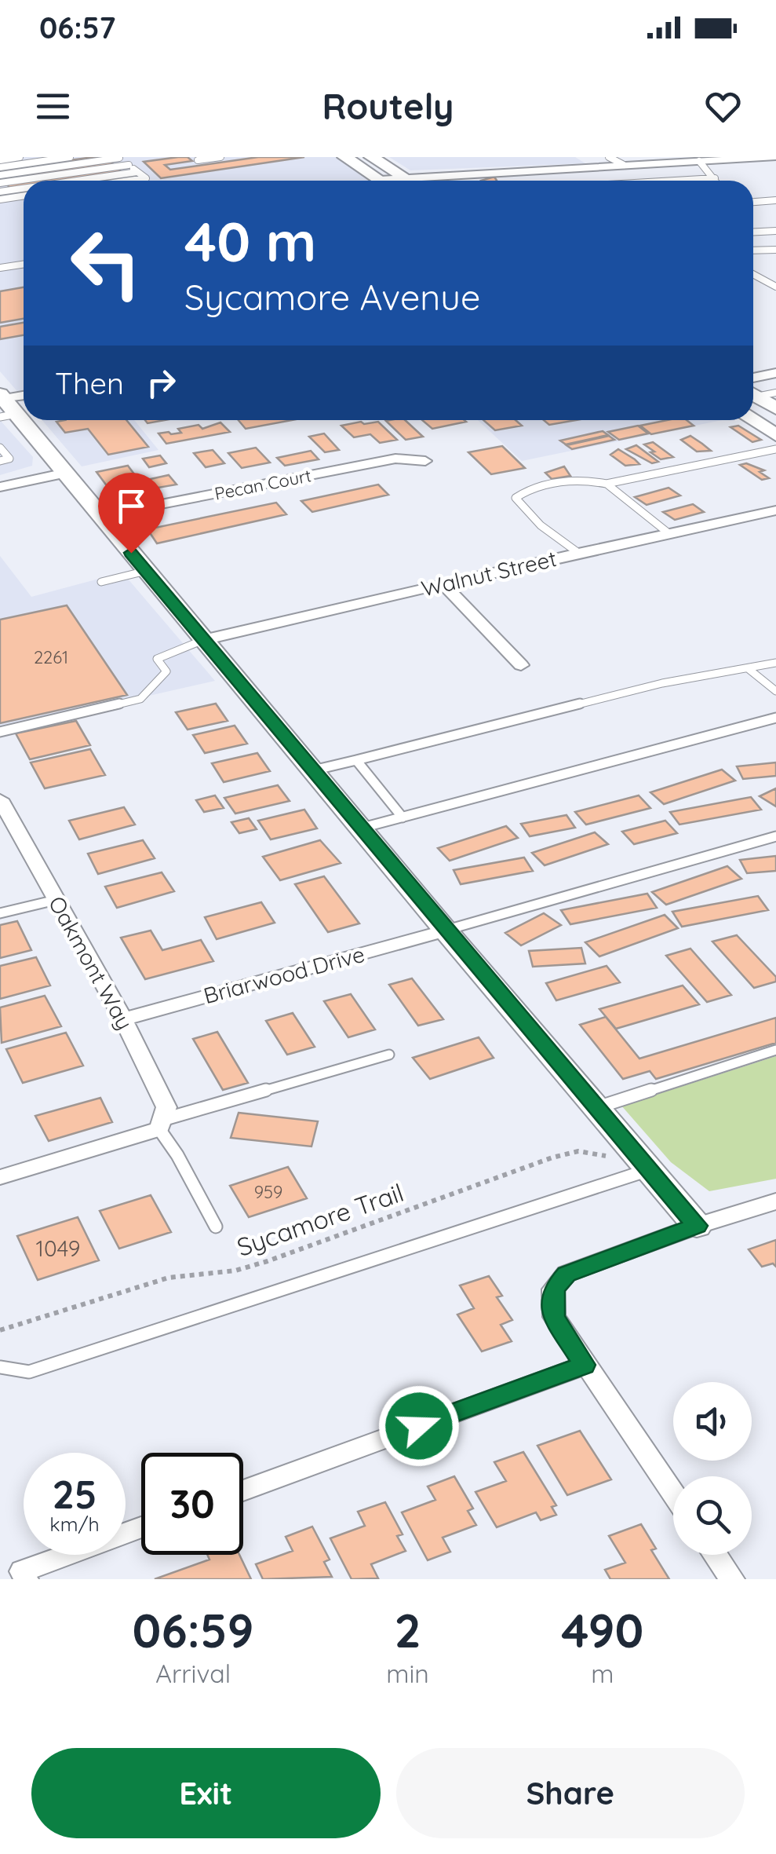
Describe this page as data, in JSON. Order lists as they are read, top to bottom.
{
  "streets": {
    "street": [
      "Pecan Court",
      "Walnut Street",
      "Oakmont Way",
      "Briarwood Drive"
    ],
    "path": ["Sycamore Trail"]
  },
  "crossings": [
    ["Oakmont Way", "Briarwood Drive"]
  ],
  "house_numbers": ["2261", "959", "1049"],
  "page": {
    "status": "06:57",
    "header": "Routely",
    "turn": ["40 m", "Sycamore Avenue"],
    "then": "Then",
    "speed": "25 km/h",
    "limit": "30",
    "eta": [
      "06:59",
      "Arrival",
      "2",
      "min",
      "490",
      "m"
    ],
    "buttons": ["Exit", "Share"]
  }
}
